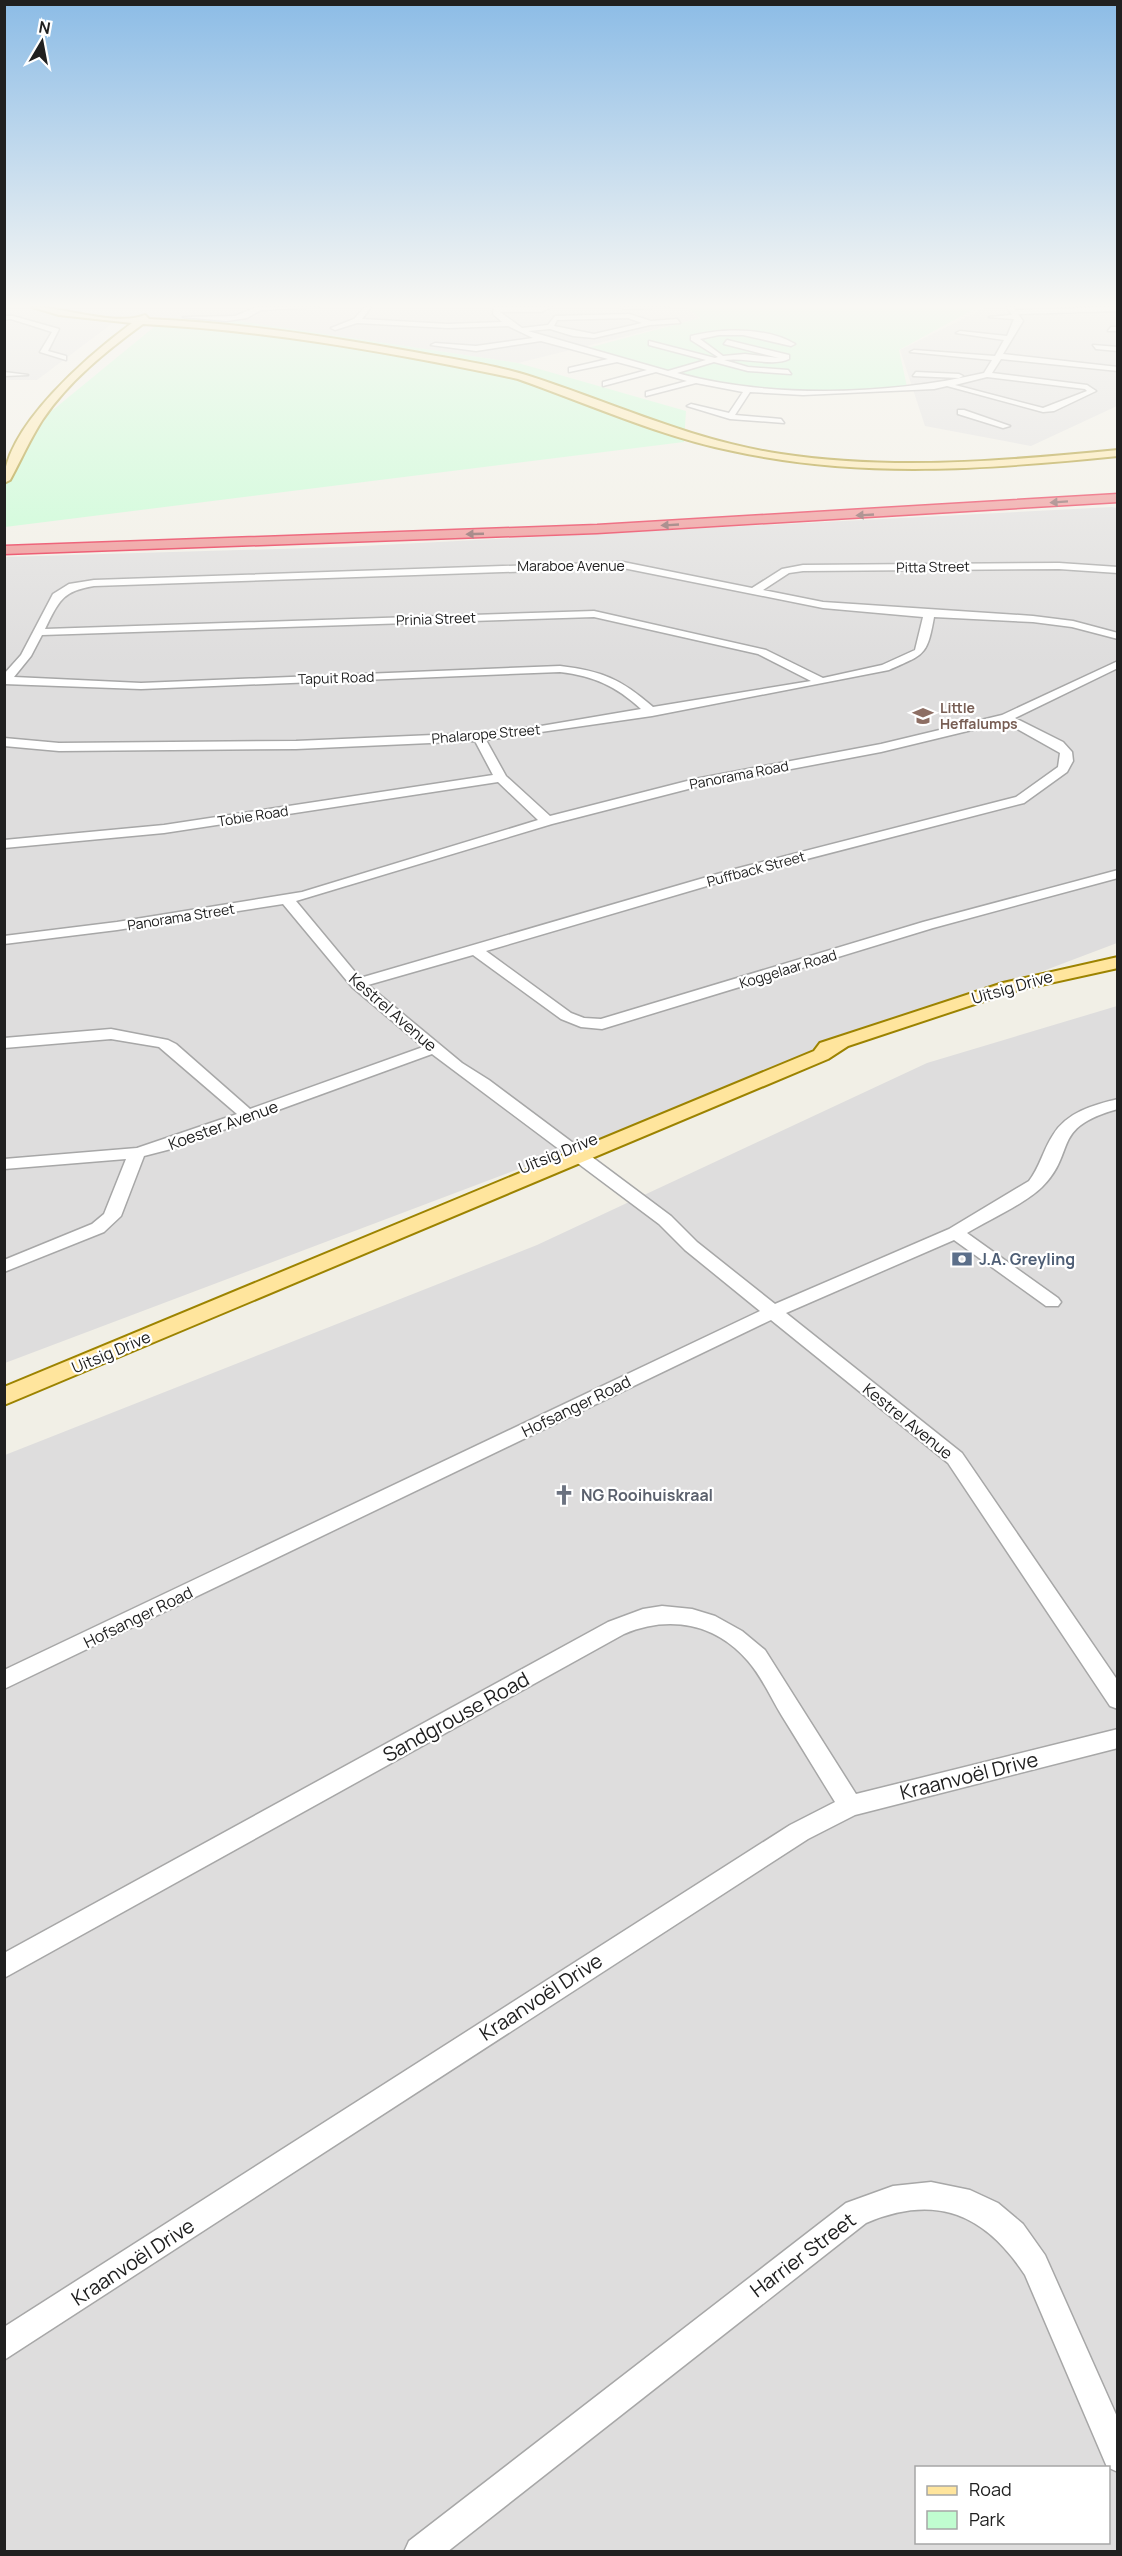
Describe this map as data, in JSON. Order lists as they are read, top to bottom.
{
  "streets": {
    "main road": ["Uitsig Drive"],
    "street": [
      "Maraboe Avenue",
      "Pitta Street",
      "Prinia Street",
      "Tapuit Road",
      "Phalarope Street",
      "Panorama Road",
      "Tobie Road",
      "Puffback Street",
      "Panorama Street",
      "Koggelaar Road",
      "Kestrel Avenue",
      "Koester Avenue",
      "Hofsanger Road",
      "Sandgrouse Road",
      "Kraanvoël Drive",
      "Harrier Street"
    ]
  },
  "crossings": [
    ["Maraboe Avenue", "Pitta Street"],
    ["Maraboe Avenue", "Prinia Street"],
    ["Maraboe Avenue", "Phalarope Street"],
    ["Prinia Street", "Phalarope Street"],
    ["Tapuit Road", "Phalarope Street"],
    ["Panorama Road", "Puffback Street"],
    ["Panorama Road", "Panorama Street"],
    ["Puffback Street", "Koggelaar Road"],
    ["Puffback Street", "Kestrel Avenue"],
    ["Panorama Street", "Kestrel Avenue"],
    ["Uitsig Drive", "Kestrel Avenue"],
    ["Kestrel Avenue", "Koester Avenue"],
    ["Kestrel Avenue", "Hofsanger Road"],
    ["Sandgrouse Road", "Kraanvoël Drive"]
  ],
  "places": {
    "school or university": ["Little Heffalumps"],
    "bank": ["J.A. Greyling"],
    "church": ["NG Rooihuiskraal"]
  },
  "legend": ["Road", "Park"],
  "north": "top"
}
